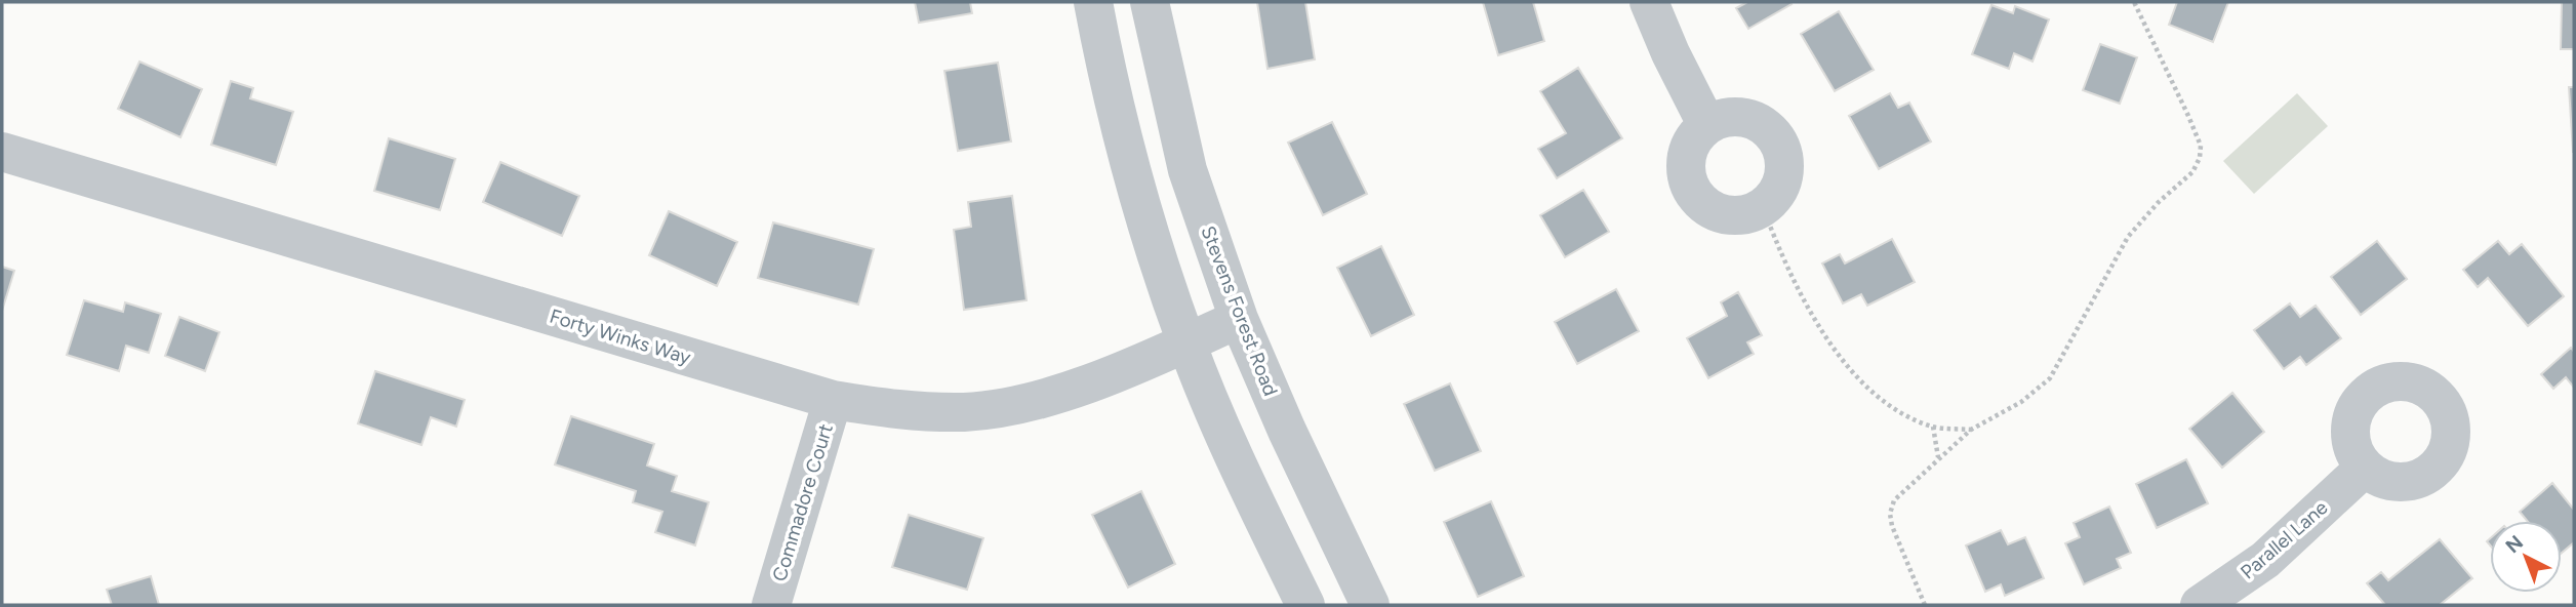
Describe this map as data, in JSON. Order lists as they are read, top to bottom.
{
  "streets": {
    "street": [
      "Stevens Forest Road",
      "Forty Winks Way",
      "Commadore Court",
      "Parallel Lane"
    ]
  },
  "crossings": [
    ["Stevens Forest Road", "Forty Winks Way"],
    ["Forty Winks Way", "Commadore Court"]
  ],
  "north": "top left"
}
